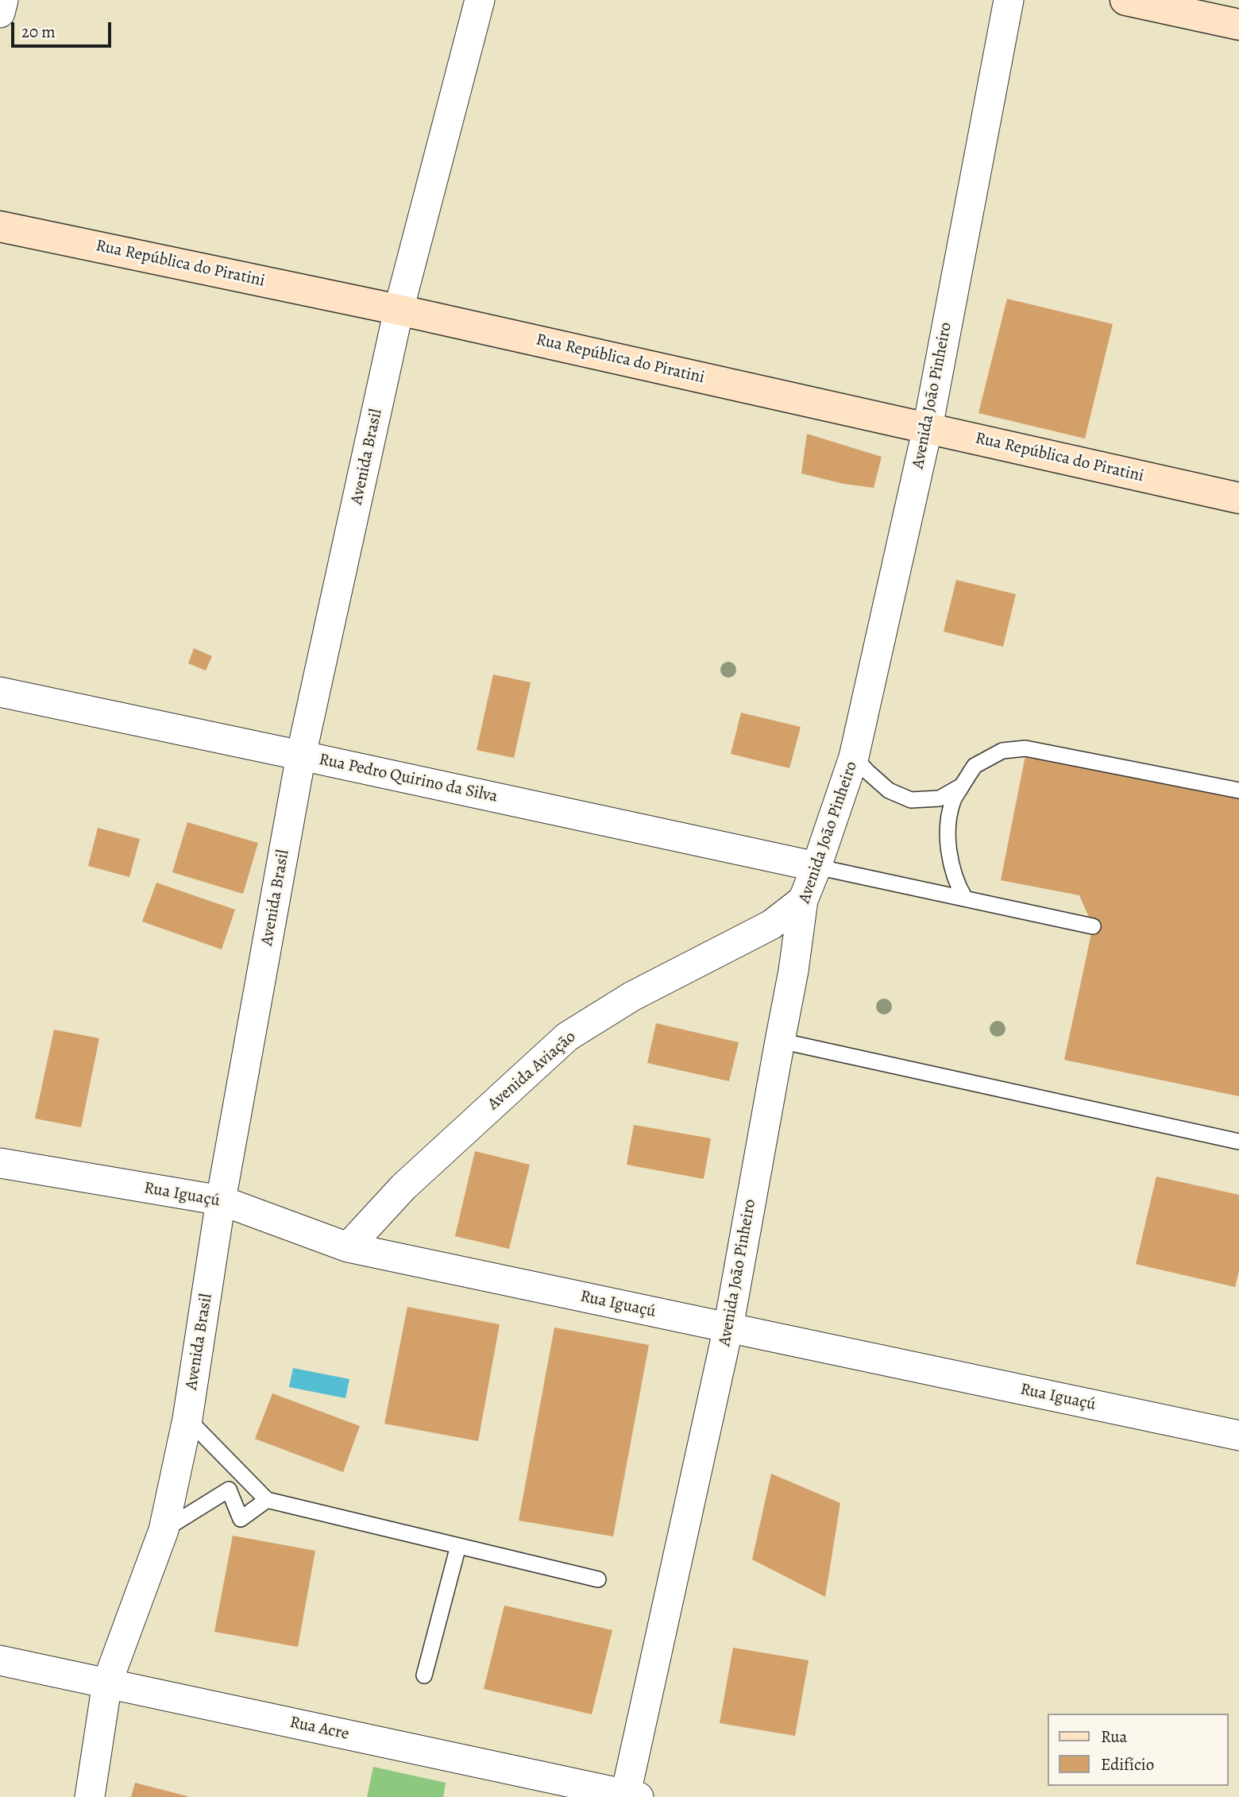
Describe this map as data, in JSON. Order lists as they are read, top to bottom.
{
  "streets": {
    "street": [
      "Rua República do Piratini",
      "Avenida João Pinheiro",
      "Avenida Brasil",
      "Rua Pedro Quirino da Silva",
      "Avenida Aviação",
      "Rua Iguaçú",
      "Rua Acre"
    ]
  },
  "crossings": [
    ["Rua República do Piratini", "Avenida João Pinheiro"],
    ["Rua República do Piratini", "Avenida Brasil"],
    ["Avenida João Pinheiro", "Rua Pedro Quirino da Silva"],
    ["Avenida João Pinheiro", "Avenida Aviação"],
    ["Avenida João Pinheiro", "Rua Iguaçú"],
    ["Avenida João Pinheiro", "Rua Acre"],
    ["Avenida Brasil", "Rua Pedro Quirino da Silva"],
    ["Avenida Brasil", "Rua Iguaçú"],
    ["Avenida Brasil", "Rua Acre"],
    ["Avenida Aviação", "Rua Iguaçú"]
  ],
  "legend": ["Rua", "Edifício"],
  "scale_bar": "20 m"
}
